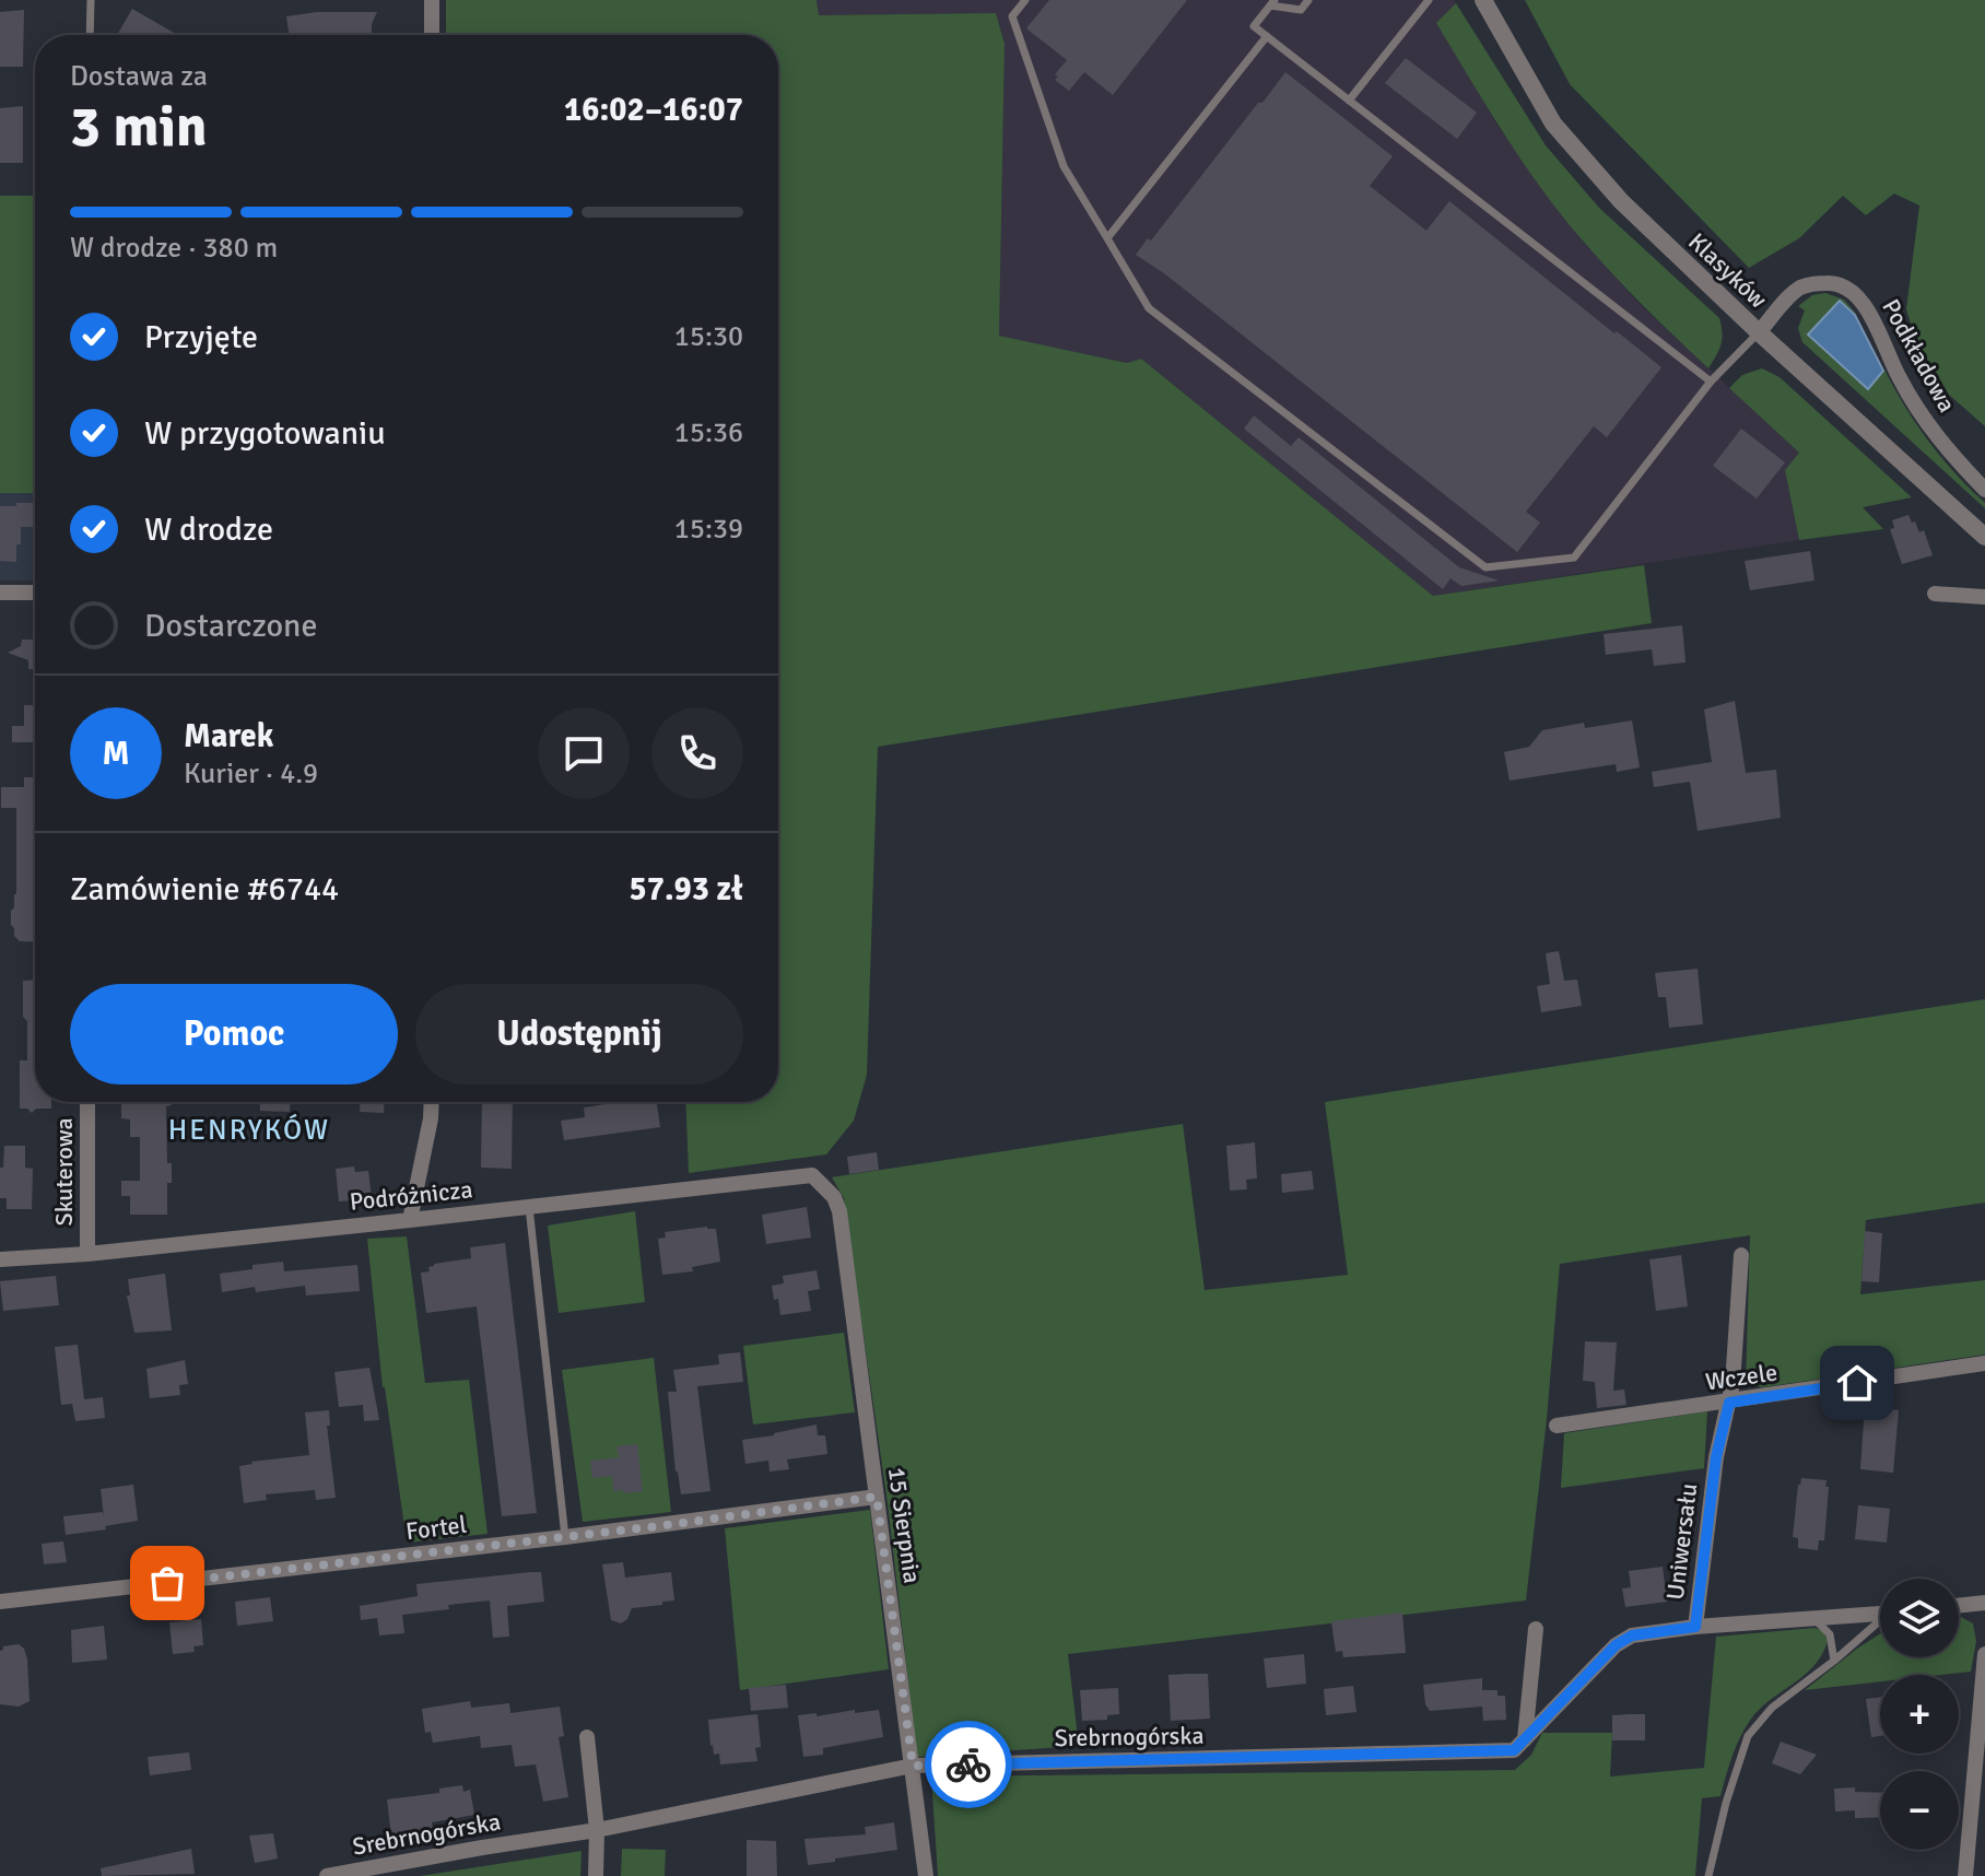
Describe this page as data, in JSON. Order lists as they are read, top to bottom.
{
  "streets": {
    "street": [
      "Klasyków",
      "Podkładowa",
      "Skuterowa",
      "Podróżnicza",
      "Wczele",
      "15 Sierpnia",
      "Fortel",
      "Uniwersału",
      "Srebrnogórska"
    ]
  },
  "crossings": [
    ["Klasyków", "Podkładowa"],
    ["Skuterowa", "Podróżnicza"],
    ["Podróżnicza", "15 Sierpnia"],
    ["Wczele", "Uniwersału"],
    ["15 Sierpnia", "Fortel"],
    ["15 Sierpnia", "Srebrnogórska"],
    ["Uniwersału", "Srebrnogórska"]
  ],
  "districts": ["HENRYKÓW"],
  "page": {
    "heading": ["3 min", "Dostawa za", "16:02–16:07"],
    "panel": [
      "Marek",
      "Kurier · 4.9",
      "Zamówienie #6744",
      "57.93 zł"
    ],
    "bar": "W drodze · 380 m",
    "list": [
      ["Przyjęte", "15:30"],
      ["W przygotowaniu", "15:36"],
      ["W drodze", "15:39"],
      "Dostarczone"
    ],
    "round": "M",
    "buttons": ["Pomoc", "Udostępnij"],
    "map_buttons": ["+", "−"]
  }
}
